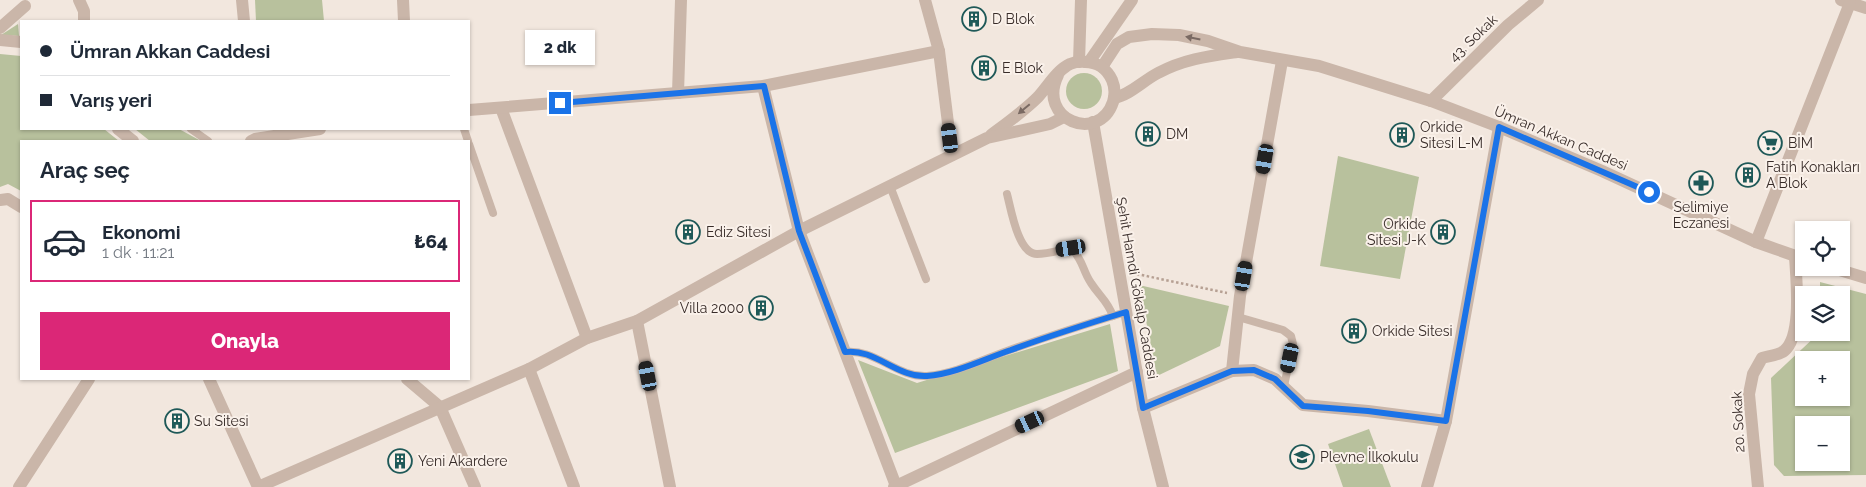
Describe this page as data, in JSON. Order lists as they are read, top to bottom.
{
  "streets": {
    "street": [
      "43. Sokak",
      "Ümran Akkan Caddesi",
      "Şehit Hamdi Gökalp Caddesi",
      "20. Sokak"
    ]
  },
  "crossings": [
    ["43. Sokak", "Ümran Akkan Caddesi"]
  ],
  "places": {
    "building": [
      "D Blok",
      "E Blok",
      "DM",
      "Orkide Sitesi L-M",
      "Fatih Konakları A Blok",
      "Ediz Sitesi",
      "Orkide Sitesi J-K",
      "Villa 2000",
      "Orkide Sitesi",
      "Su Sitesi",
      "Yeni Akardere"
    ],
    "supermarket": ["BİM"],
    "pharmacy": ["Selimiye Eczanesi"],
    "school or university": ["Plevne İlkokulu"]
  },
  "page": {
    "banner": ["Ümran Akkan Caddesi", "Varış yeri"],
    "bubble": "2 dk",
    "heading": "Araç seç",
    "list": [
      {
        "name": "Ekonomi",
        "note": "1 dk · 11:21",
        "value": "₺64"
      }
    ],
    "map_buttons": ["+", "−"],
    "buttons": "Onayla"
  }
}
